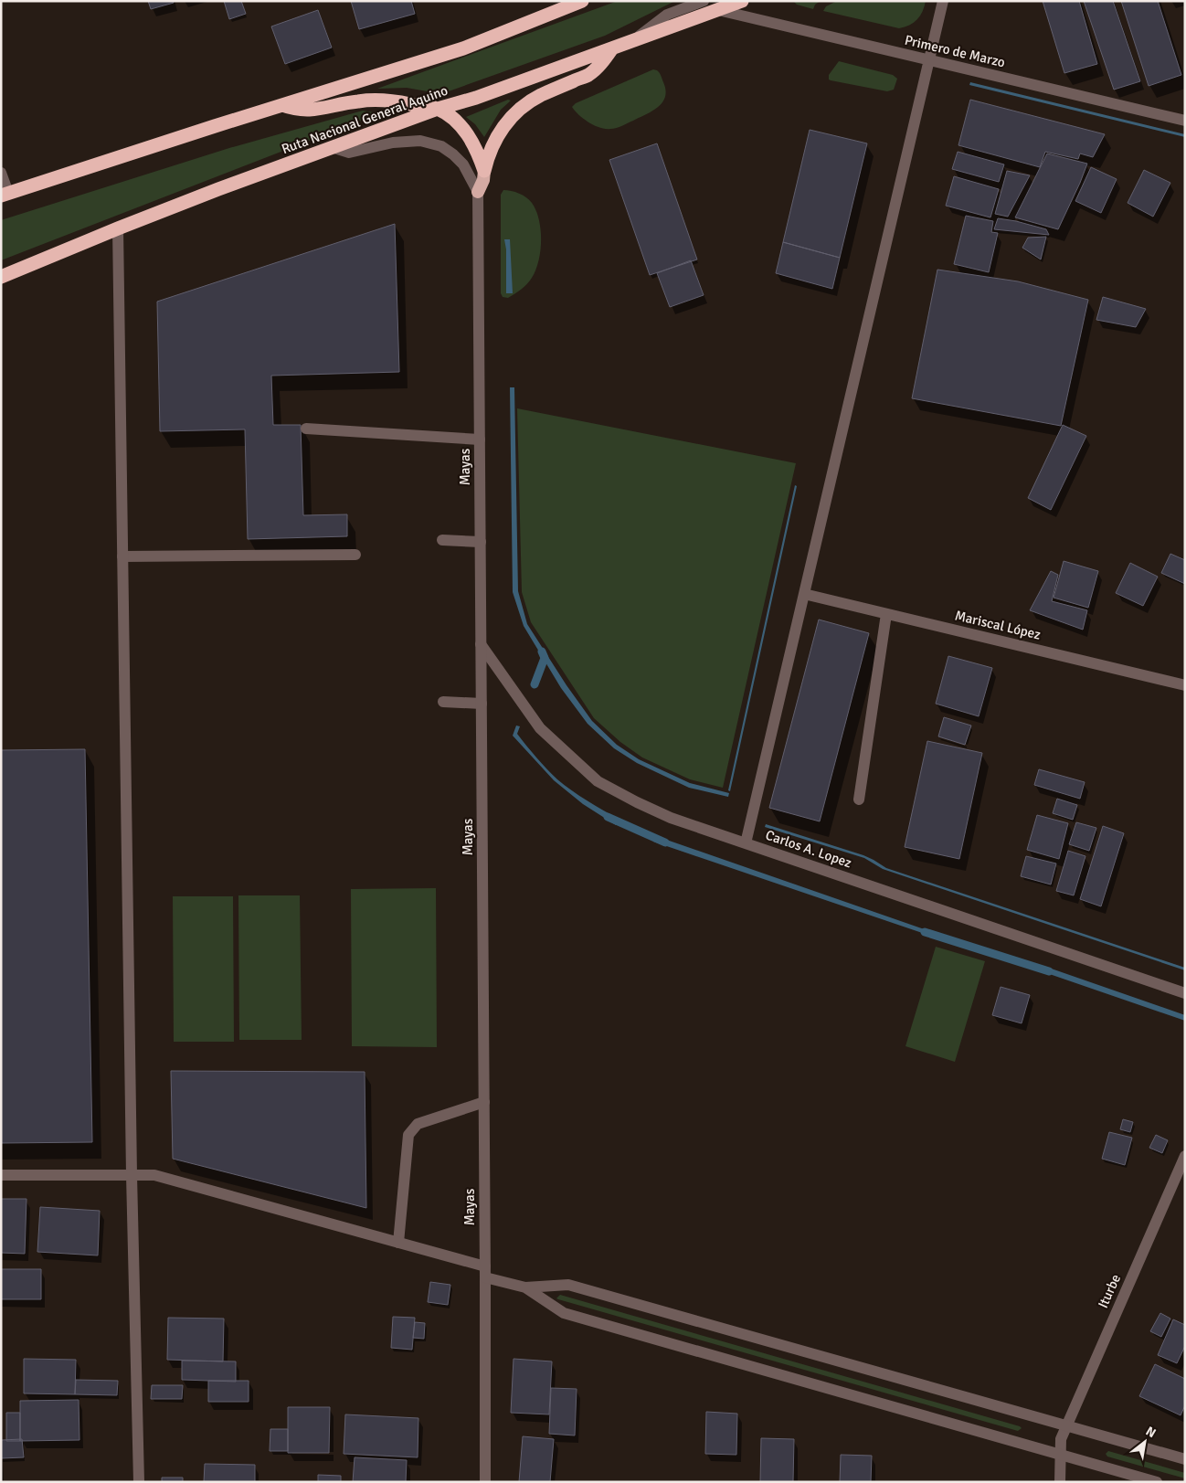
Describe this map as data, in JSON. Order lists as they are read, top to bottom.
{
  "streets": {
    "highway": ["Ruta Nacional General Aquino"],
    "street": [
      "Primero de Marzo",
      "Mayas",
      "Mariscal López",
      "Carlos A. Lopez",
      "Iturbe"
    ]
  },
  "crossings": [
    ["Primero de Marzo", "Ruta Nacional General Aquino"],
    ["Mayas", "Carlos A. Lopez"]
  ],
  "north": "top right"
}
